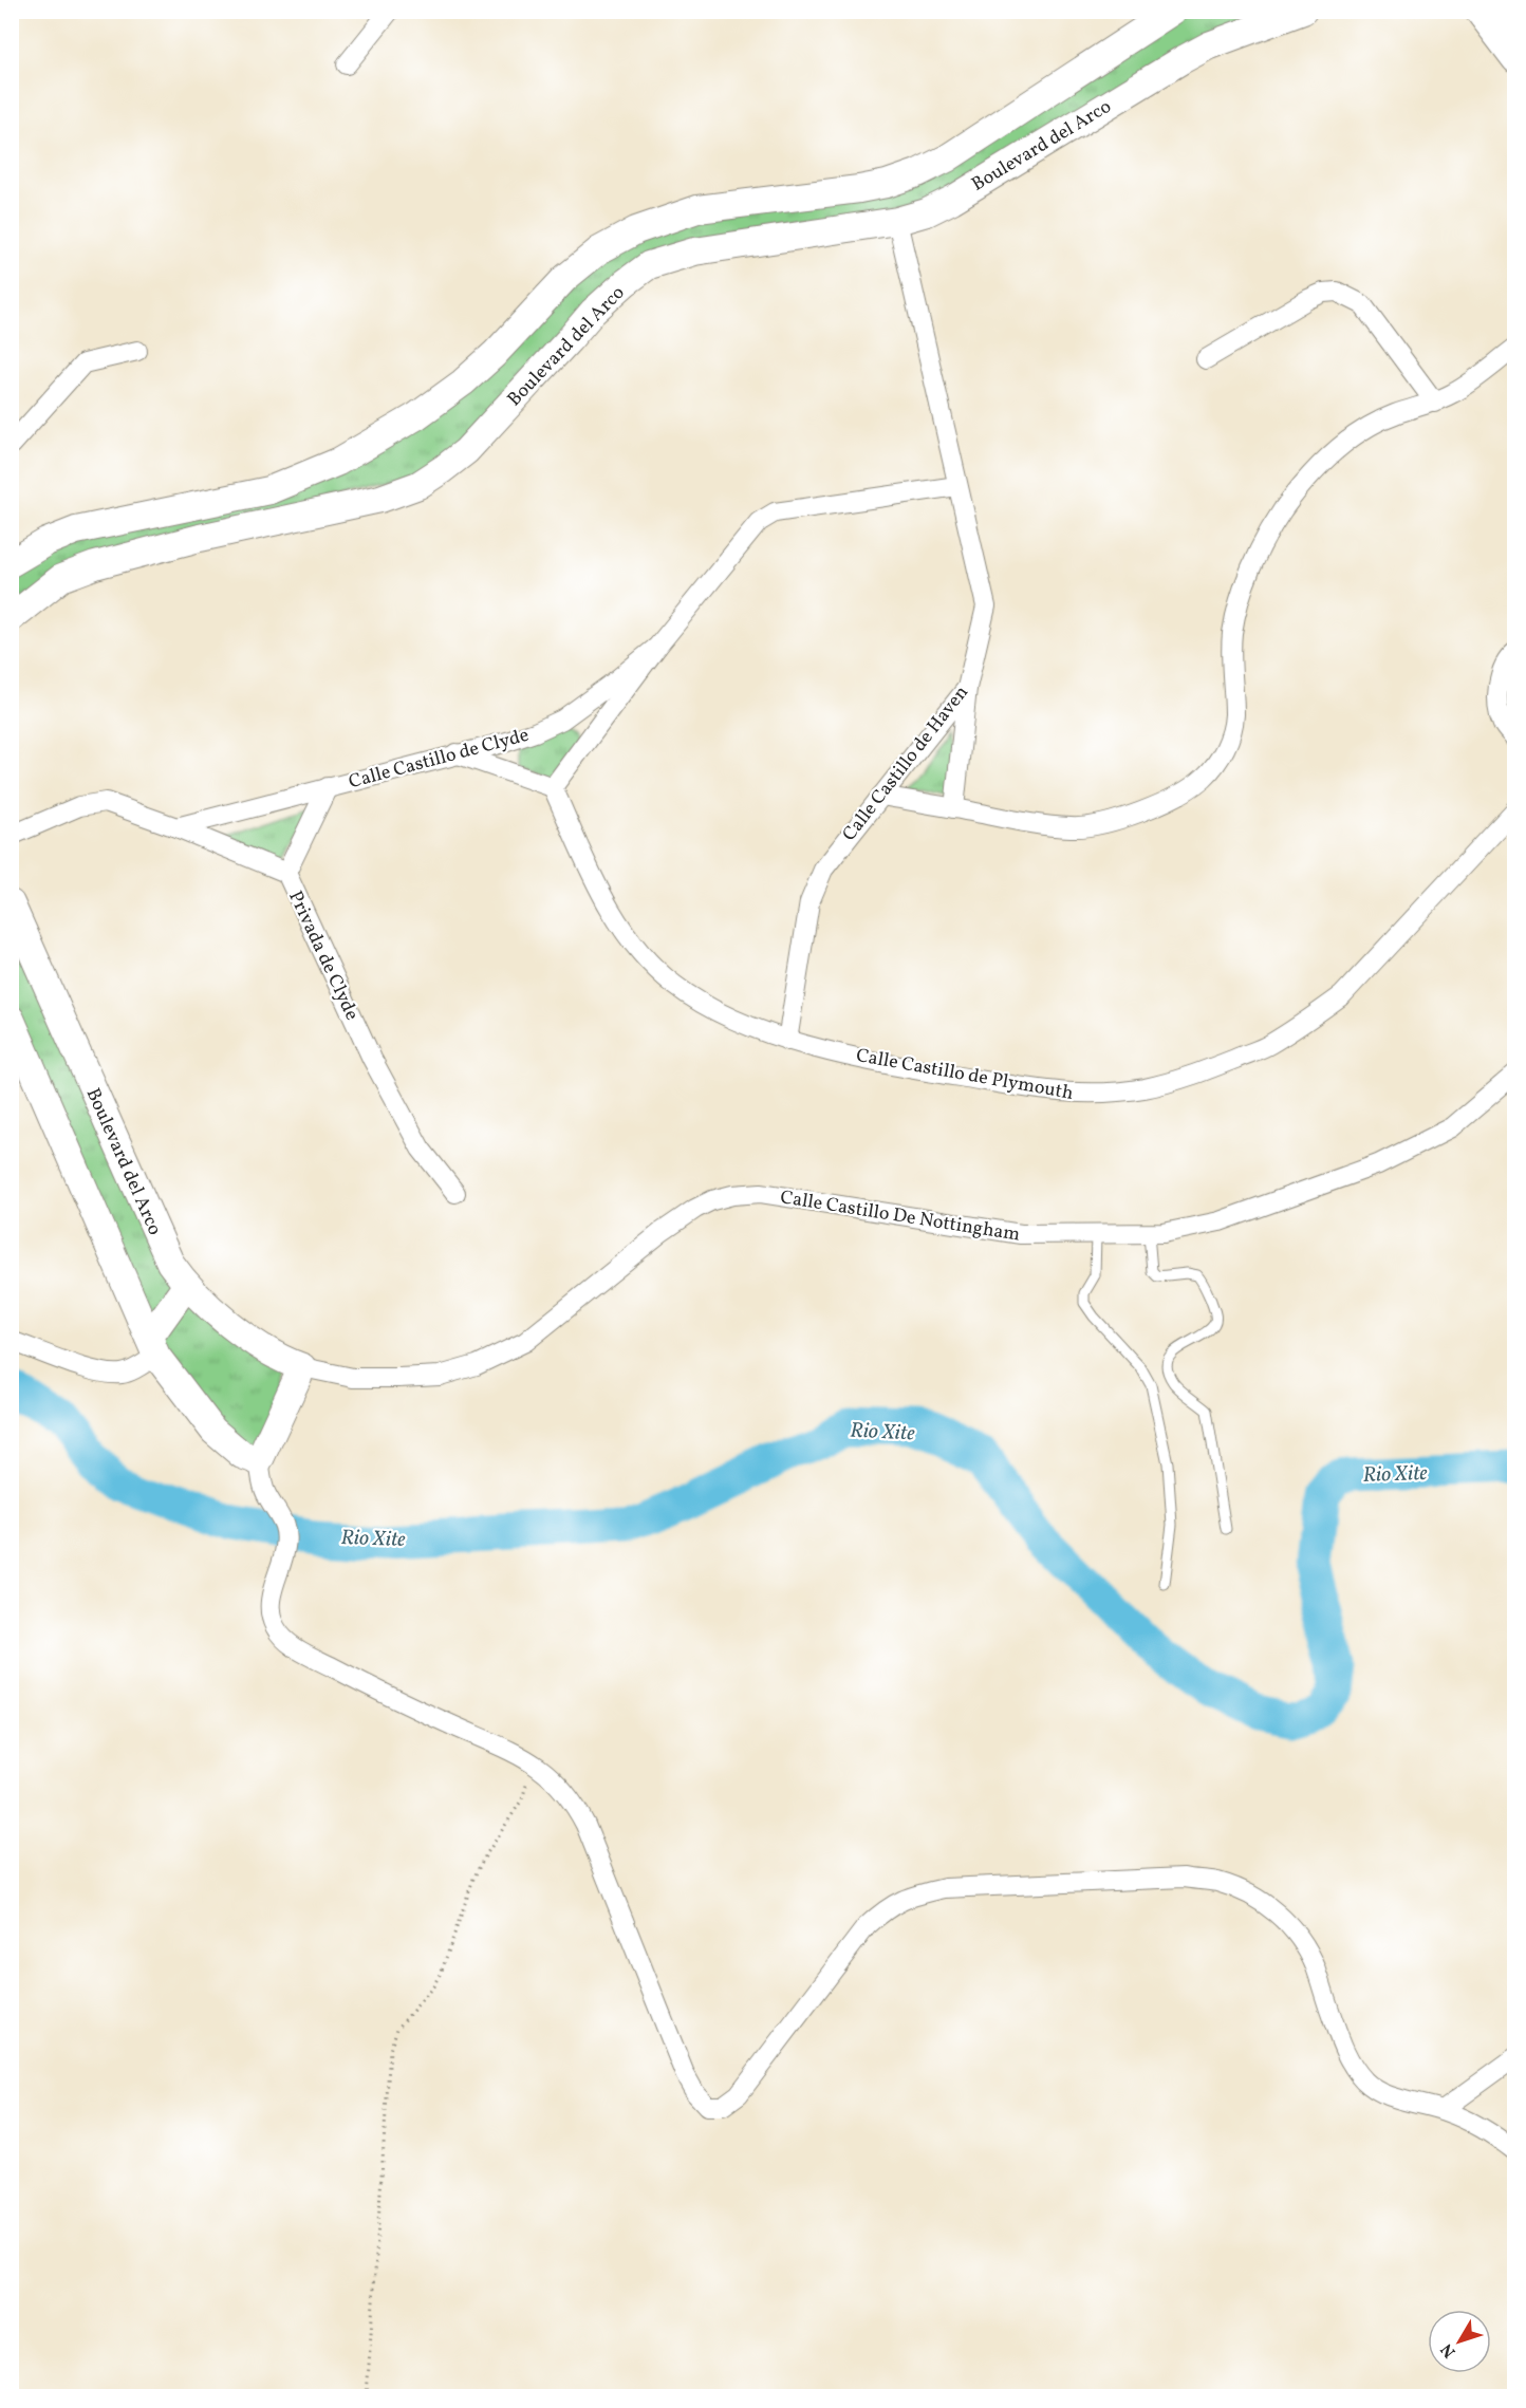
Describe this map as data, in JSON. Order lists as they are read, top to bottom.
{
  "streets": {
    "street": [
      "Boulevard del Arco",
      "Calle Castillo de Clyde",
      "Calle Castillo de Haven",
      "Privada de Clyde",
      "Calle Castillo de Plymouth",
      "Calle Castillo De Nottingham"
    ]
  },
  "crossings": [
    ["Boulevard del Arco", "Calle Castillo de Haven"],
    ["Boulevard del Arco", "Calle Castillo De Nottingham"],
    ["Calle Castillo de Clyde", "Calle Castillo de Haven"],
    ["Calle Castillo de Clyde", "Privada de Clyde"],
    ["Calle Castillo de Haven", "Calle Castillo de Plymouth"]
  ],
  "water": ["Rio Xite"],
  "north": "bottom left"
}
